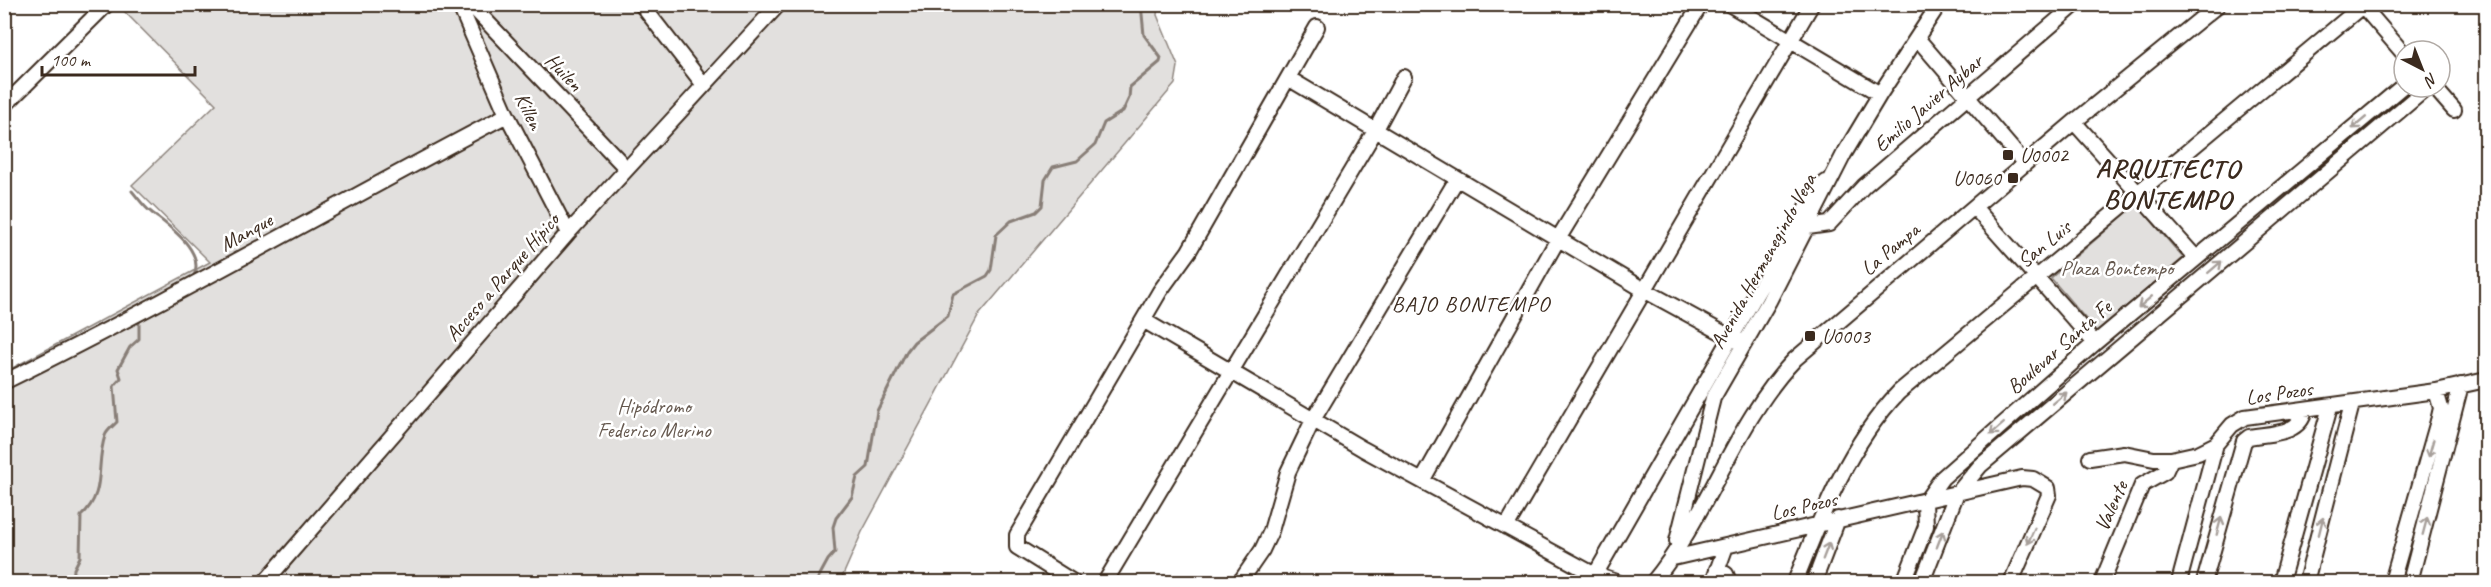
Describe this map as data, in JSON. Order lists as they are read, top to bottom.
{
  "streets": {
    "street": [
      "Huilen",
      "Emilio Javier Aybar",
      "Killen",
      "Manque",
      "San Luis",
      "La Pampa",
      "Avenida Hermenegindo Vega",
      "Acceso a Parque Hípico",
      "Boulevar Santa Fe",
      "Los Pozos",
      "Valente"
    ]
  },
  "crossings": [
    ["Huilen", "Acceso a Parque Hípico"],
    ["Emilio Javier Aybar", "Avenida Hermenegindo Vega"],
    ["Killen", "Manque"],
    ["Killen", "Acceso a Parque Hípico"],
    ["San Luis", "Los Pozos"],
    ["La Pampa", "Avenida Hermenegindo Vega"],
    ["La Pampa", "Los Pozos"],
    ["Avenida Hermenegindo Vega", "Los Pozos"],
    ["Boulevar Santa Fe", "Los Pozos"],
    ["Los Pozos", "Valente"]
  ],
  "districts": ["ARQUITECTO BONTEMPO", "BAJO BONTEMPO"],
  "parks": ["Plaza Bontempo", "Hipódromo Federico Merino"],
  "places": {
    "transit": ["U0002", "U0060", "U0003"]
  },
  "scale_bar": "100 m",
  "north": "bottom right"
}
